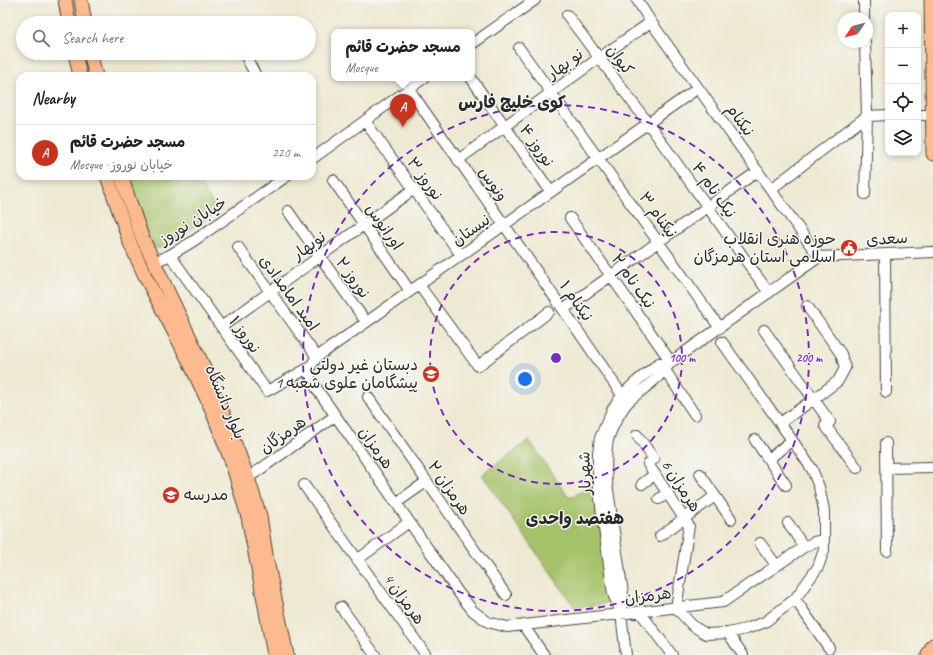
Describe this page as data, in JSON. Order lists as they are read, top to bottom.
{
  "streets": {
    "main road": ["بلوار دانشگاه"],
    "street": [
      "کیوان",
      "نو بهار",
      "نیکنام",
      "نوروز ۴",
      "نوروز ۳",
      "ونوس",
      "نیک نام ۴",
      "نیکنام ۳",
      "خیابان نوروز",
      "اورانوس",
      "نیستان",
      "سعدی",
      "نوبهار",
      "نوروز ۲",
      "نیک نام ۲",
      "امید امامدادی",
      "نیکنام ۱",
      "نوروز ۱",
      "هرمزگان",
      "هرمزان",
      "شهریار",
      "هرمزان 6",
      "هرمزان ۲",
      "هرمزان 4"
    ]
  },
  "crossings": [
    ["کیوان", "نو بهار"],
    ["کیوان", "نیک نام ۴"],
    ["کیوان", "نیستان"],
    ["نو بهار", "نیکنام"],
    ["نو بهار", "نوروز ۴"],
    ["نو بهار", "ونوس"],
    ["نو بهار", "نیکنام ۳"],
    ["نیکنام", "نیستان"],
    ["نیکنام", "سعدی"],
    ["نیکنام", "شهریار"],
    ["نوروز ۴", "نیستان"],
    ["نوروز ۳", "نیستان"],
    ["نوروز ۳", "نوبهار"],
    ["ونوس", "نیستان"],
    ["ونوس", "نیکنام ۱"],
    ["نیک نام ۴", "نیستان"],
    ["نیک نام ۴", "شهریار"],
    ["نیکنام ۳", "نیستان"],
    ["نیکنام ۳", "شهریار"],
    ["خیابان نوروز", "نوروز ۱"],
    ["خیابان نوروز", "بلوار دانشگاه"],
    ["اورانوس", "نیستان"],
    ["اورانوس", "نوبهار"],
    ["نیستان", "نوروز ۲"],
    ["نیستان", "امید امامدادی"],
    ["نیستان", "نیکنام ۱"],
    ["نیستان", "نوروز ۱"],
    ["سعدی", "شهریار"],
    ["نوبهار", "نوروز ۲"],
    ["نوبهار", "امید امامدادی"],
    ["نوبهار", "نوروز ۱"],
    ["نیک نام ۲", "شهریار"],
    ["نیکنام ۱", "شهریار"],
    ["بلوار دانشگاه", "هرمزگان"],
    ["هرمزگان", "هرمزان"],
    ["هرمزان", "شهریار"],
    ["هرمزان", "هرمزان 6"]
  ],
  "districts": ["کوی خلیج فارس", "هفتصد واحدی"],
  "places": {
    "public building": ["حوزه هنری انقلاب اسلامی استان هرمزگان"],
    "school or university": ["دبستان غیر دولتی پیشگامان علوی شعبه 1", "مدرسه"]
  },
  "north": "bottom left",
  "page": {
    "map_buttons": ["+", "−"],
    "search": "Search here",
    "popup": ["مسجد حضرت قائم", "Mosque"],
    "heading": "Nearby",
    "pins": "A",
    "list": [
      {
        "mark": "A",
        "name": "مسجد حضرت قائم",
        "note": "Mosque · خیابان نوروز",
        "value": "220 m"
      }
    ]
  },
  "rings": ["100 m", "200 m"]
}
